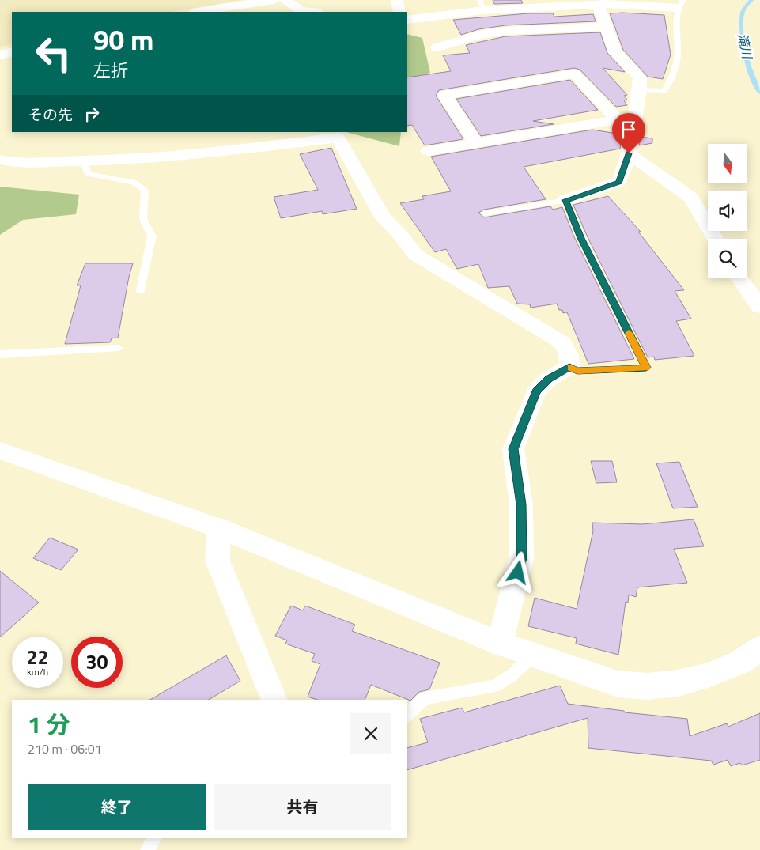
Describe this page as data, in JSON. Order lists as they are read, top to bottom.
{
  "water": ["滝川"],
  "north": "bottom",
  "page": {
    "turn": ["90 m", "左折"],
    "then": "その先",
    "speed": "22 km/h",
    "limit": "30",
    "heading": ["1 分", "210 m · 06:01"],
    "buttons": ["終了", "共有"]
  }
}
